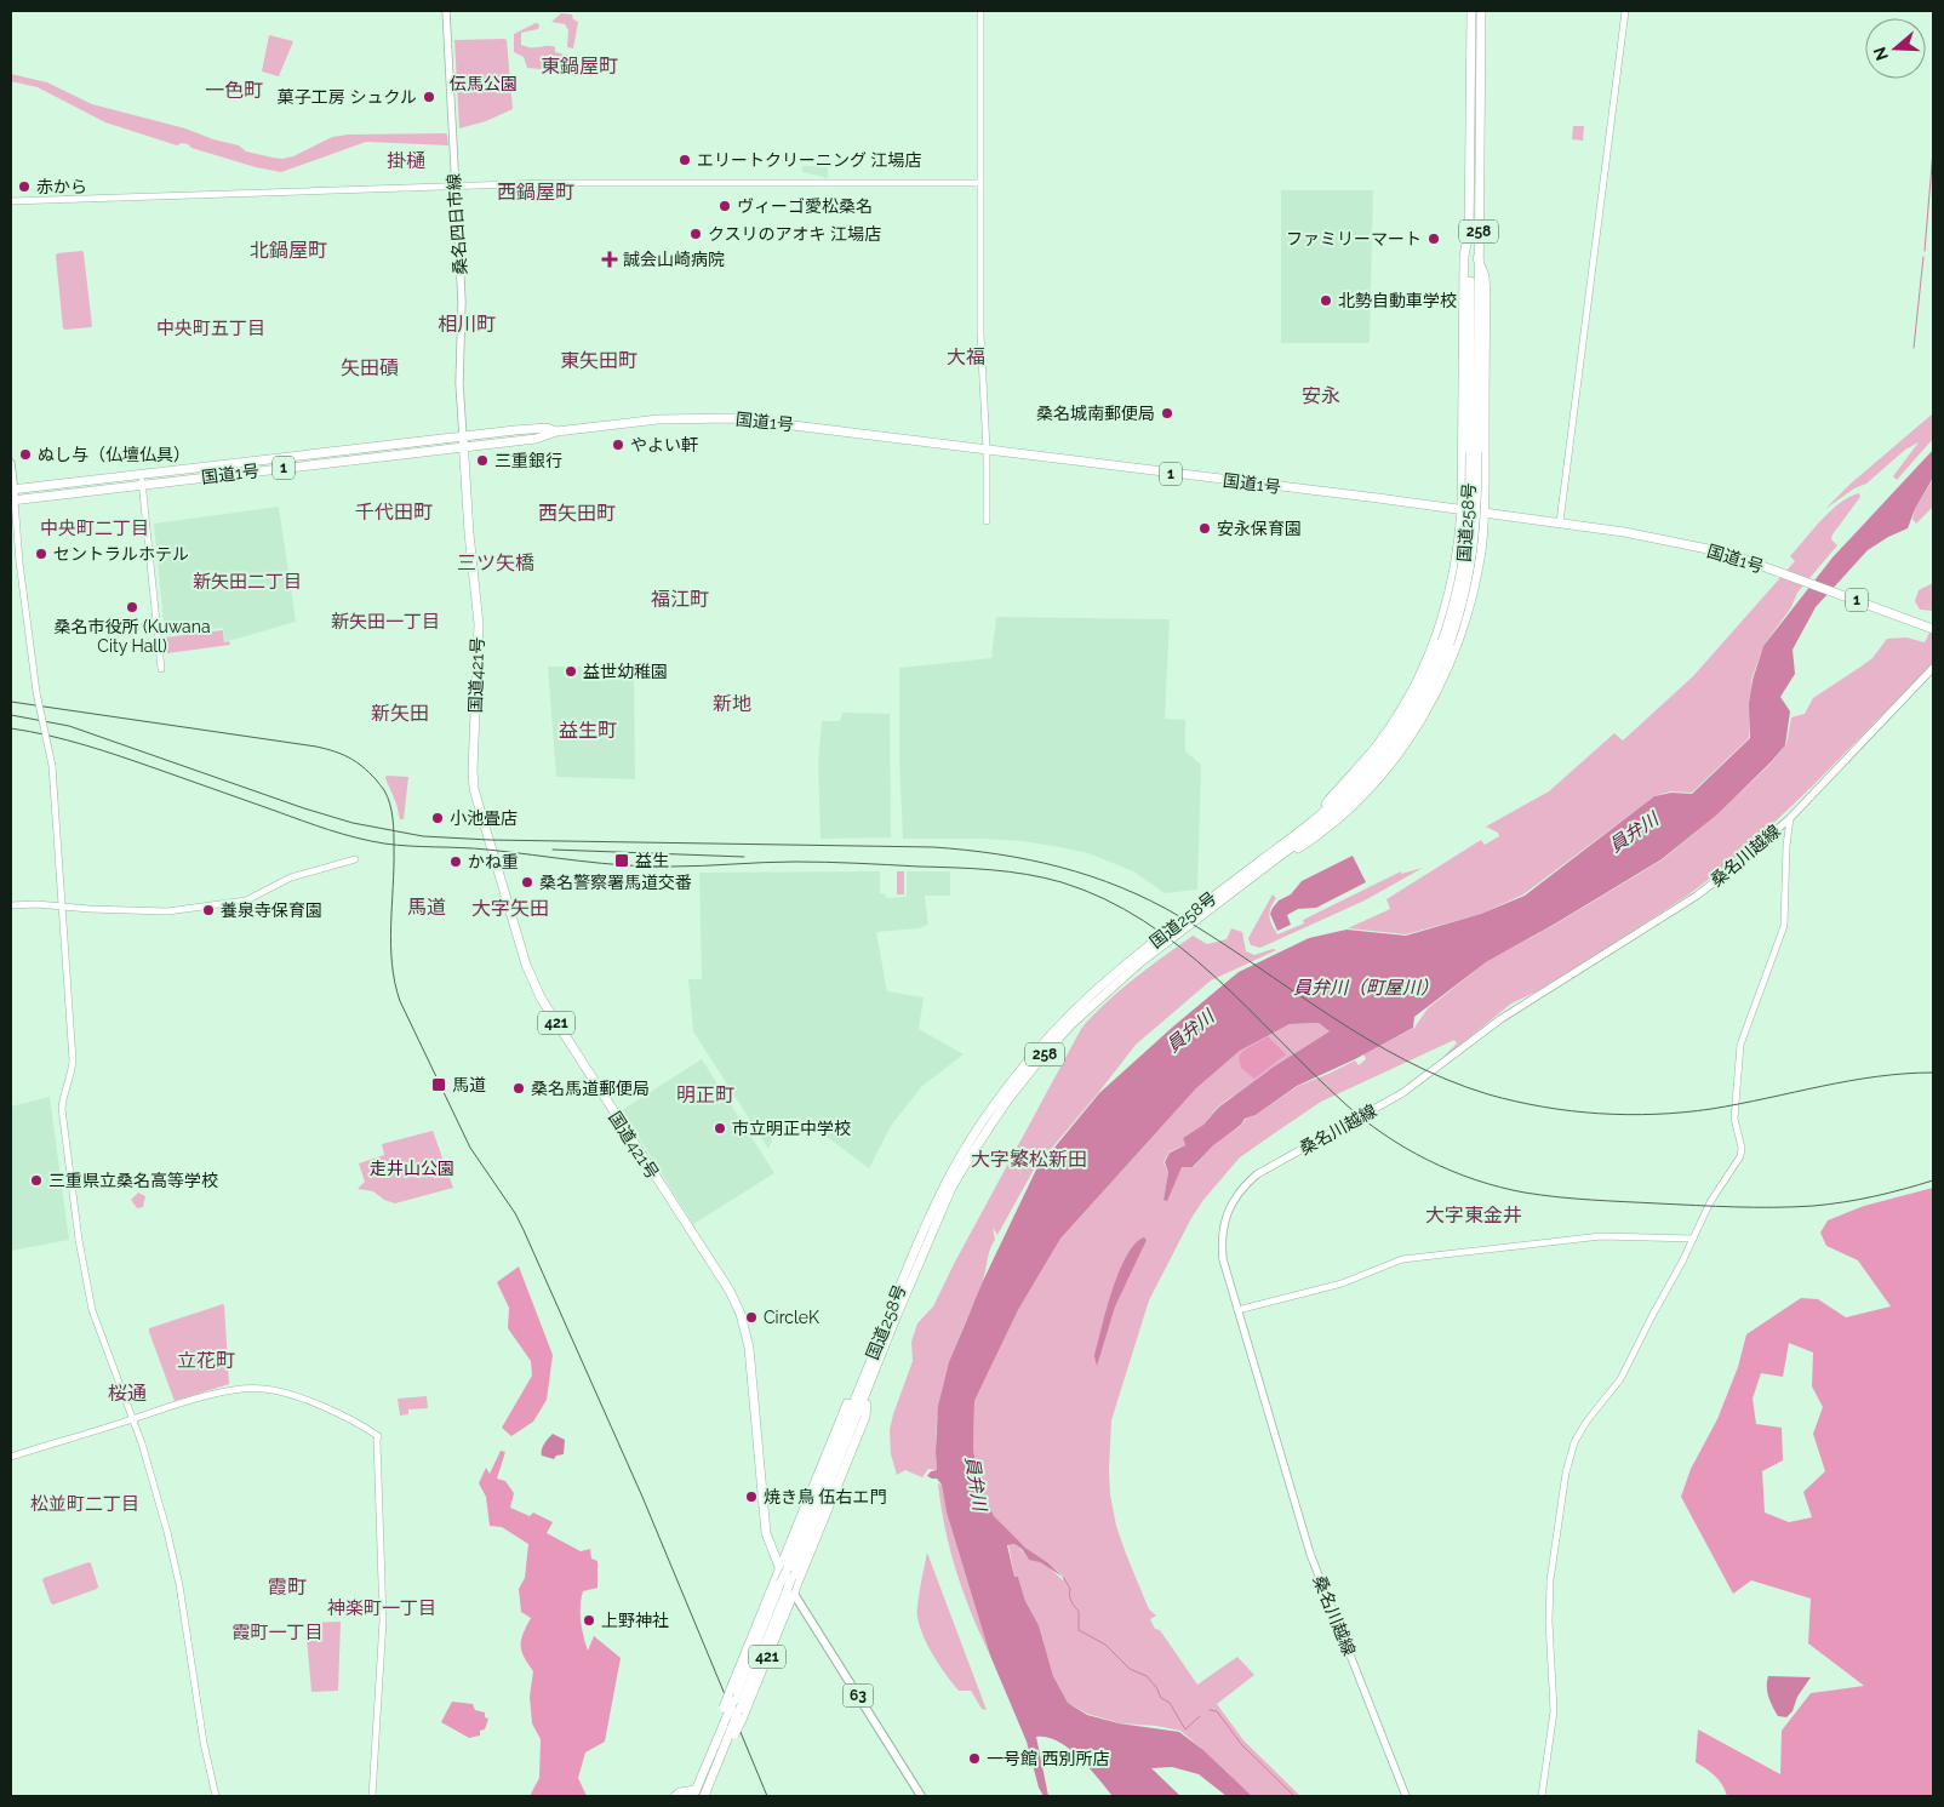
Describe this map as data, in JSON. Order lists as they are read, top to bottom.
{
  "streets": {
    "highway": [
      "258",
      "国道1号",
      "1",
      "国道258号",
      "国道421号",
      "421"
    ],
    "main road": ["桑名四日市線", "桑名川越線", "63"]
  },
  "crossings": [
    ["桑名四日市線", "国道1号"],
    ["桑名四日市線", "国道421号"],
    ["国道1号", "国道421号"],
    ["国道258号", "国道421号"],
    ["国道258号", "421"],
    ["国道258号", "63"],
    ["国道421号", "421"],
    ["国道421号", "63"]
  ],
  "districts": [
    "東鍋屋町",
    "一色町",
    "掛樋",
    "西鍋屋町",
    "北鍋屋町",
    "相川町",
    "中央町五丁目",
    "大福",
    "東矢田町",
    "矢田磧",
    "安永",
    "千代田町",
    "西矢田町",
    "中央町二丁目",
    "三ツ矢橋",
    "新矢田二丁目",
    "福江町",
    "新矢田一丁目",
    "新地",
    "新矢田",
    "益生町",
    "馬道",
    "大字矢田",
    "明正町",
    "大字繁松新田",
    "大字東金井",
    "立花町",
    "桜通",
    "松並町二丁目",
    "霞町",
    "神楽町一丁目",
    "霞町一丁目"
  ],
  "water": ["員弁川", "員弁川（町屋川）"],
  "parks": ["伝馬公園", "走井山公園"],
  "places": {
    "other": [
      "菓子工房 シュクル",
      "エリートクリーニング 江場店",
      "赤から",
      "ヴィーゴ愛松桑名",
      "クスリのアオキ 江場店",
      "ファミリーマート",
      "北勢自動車学校",
      "桑名城南郵便局",
      "やよい軒",
      "ぬし与（仏壇仏具）",
      "三重銀行",
      "安永保育園",
      "セントラルホテル",
      "桑名市役所 (Kuwana City Hall)",
      "益世幼稚園",
      "小池畳店",
      "かね重",
      "桑名警察署馬道交番",
      "養泉寺保育園",
      "桑名馬道郵便局",
      "市立明正中学校",
      "三重県立桑名高等学校",
      "CircleK",
      "焼き鳥 伍右エ門",
      "上野神社",
      "一号館 西別所店"
    ],
    "health": ["誠会山崎病院"],
    "transit": ["益生", "馬道"]
  },
  "north": "left"
}
